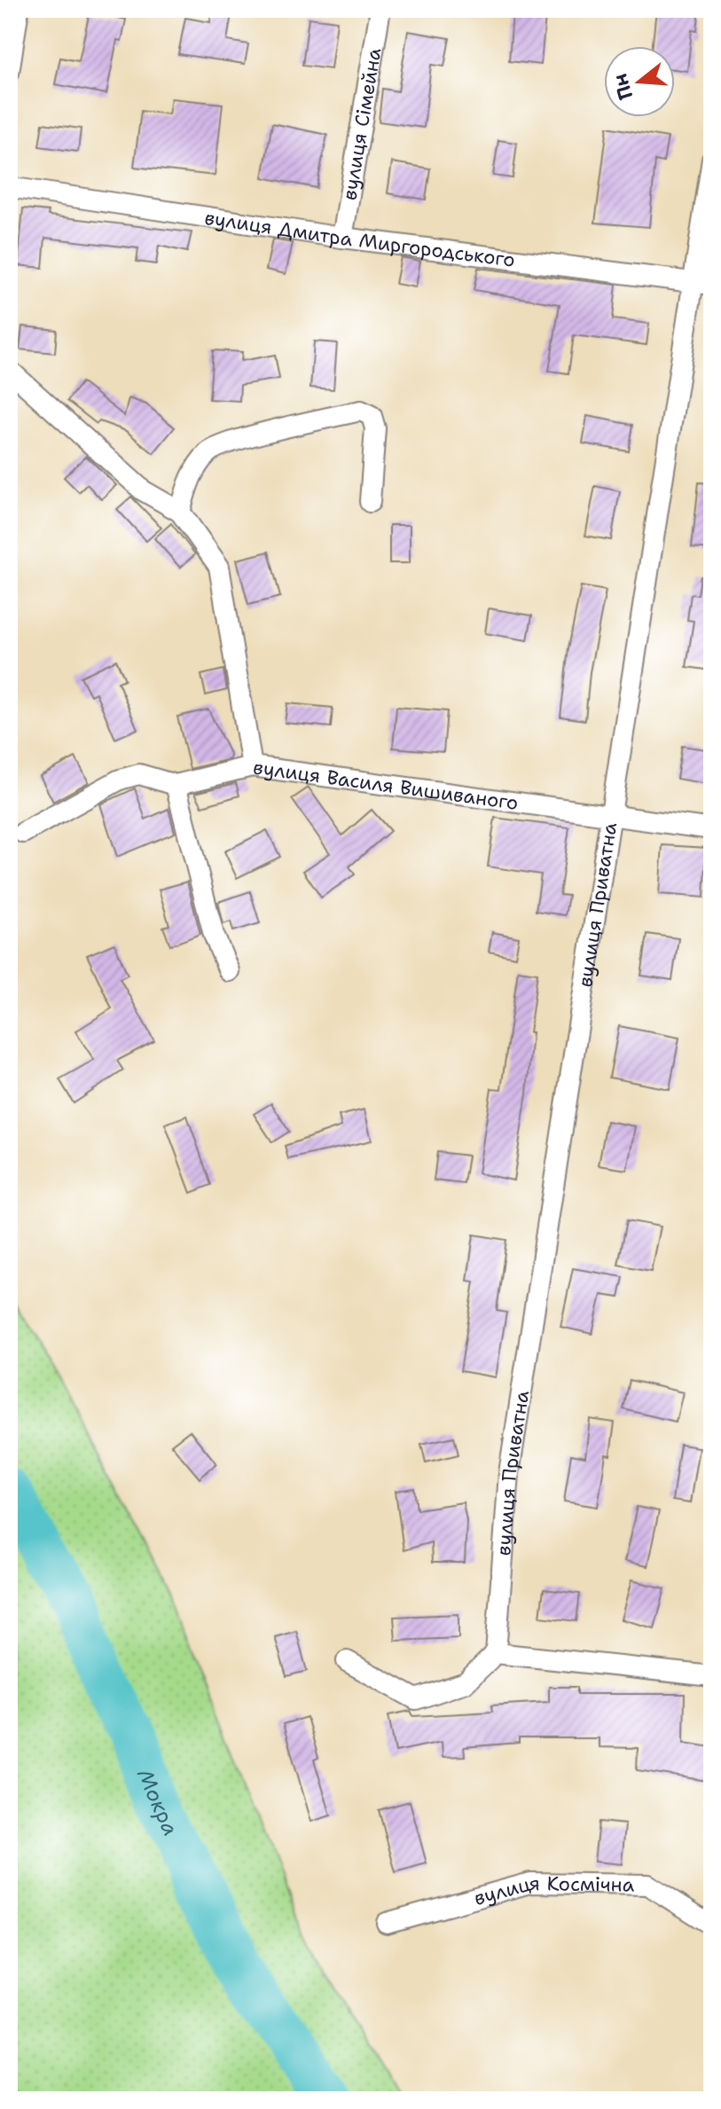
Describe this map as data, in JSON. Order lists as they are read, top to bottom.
{
  "streets": {
    "street": [
      "вулиця Сімейна",
      "вулиця Дмитра Миргородського",
      "вулиця Василя Вишиваного",
      "вулиця Приватна",
      "вулиця Космічна"
    ]
  },
  "crossings": [
    ["вулиця Сімейна", "вулиця Дмитра Миргородського"],
    ["вулиця Дмитра Миргородського", "вулиця Приватна"],
    ["вулиця Василя Вишиваного", "вулиця Приватна"]
  ],
  "water": ["Мокра"],
  "north": "left"
}
